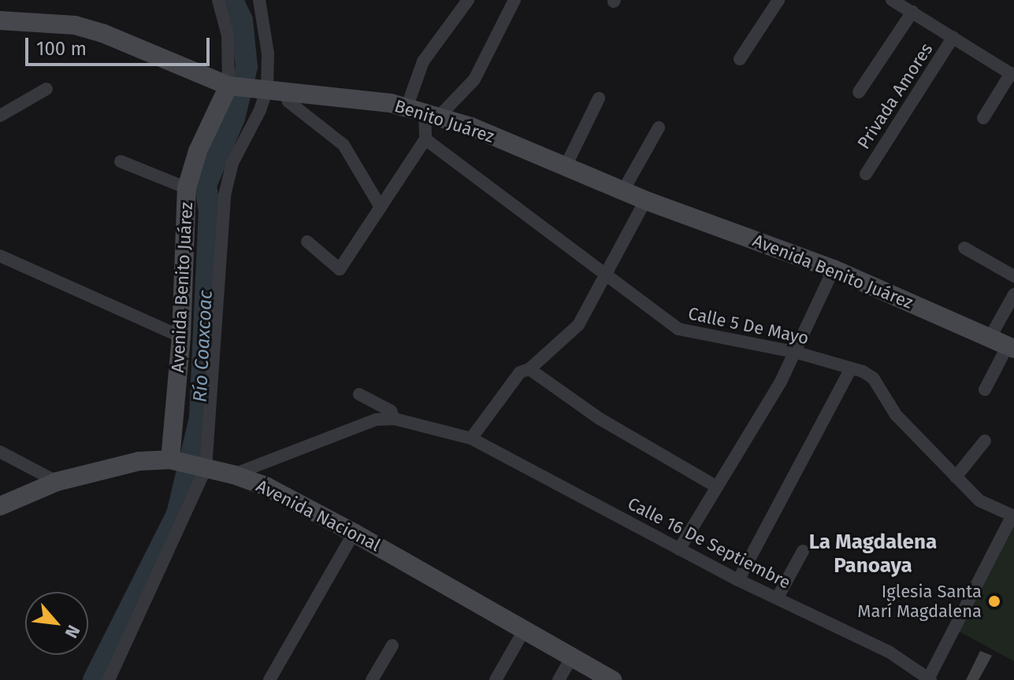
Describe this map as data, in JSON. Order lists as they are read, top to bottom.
{
  "streets": {
    "street": [
      "Privada Amores",
      "Benito Juárez",
      "Avenida Benito Juárez",
      "Calle 5 De Mayo",
      "Avenida Nacional",
      "Calle 16 De Septiembre"
    ]
  },
  "crossings": [
    ["Benito Juárez", "Avenida Benito Juárez"],
    ["Avenida Benito Juárez", "Avenida Nacional"]
  ],
  "districts": ["La Magdalena Panoaya"],
  "water": ["Río Coaxcoac"],
  "places": ["Iglesia Santa Marí Magdalena"],
  "scale_bar": "100 m",
  "north": "bottom right"
}
